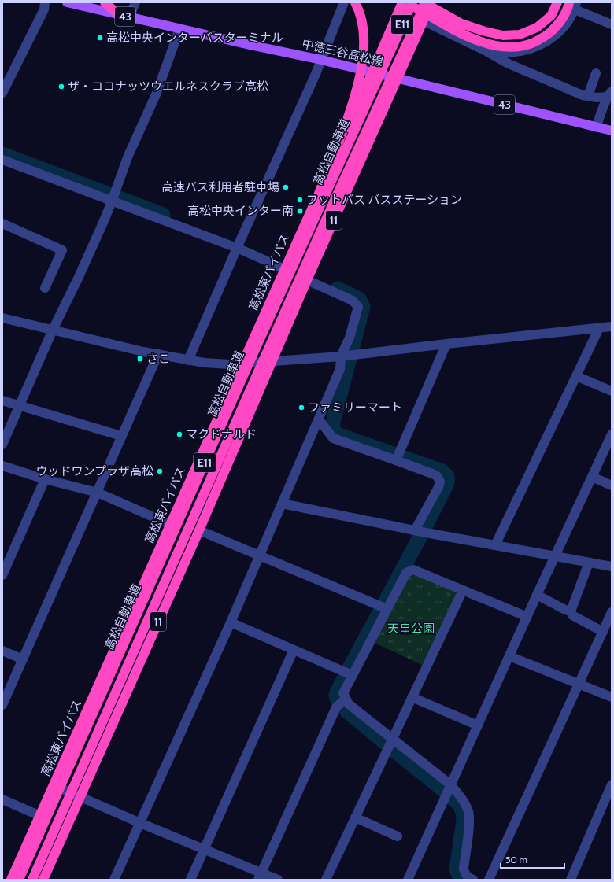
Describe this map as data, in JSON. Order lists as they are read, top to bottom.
{
  "streets": {
    "highway": [
      "E11",
      "高松自動車道",
      "11",
      "高松東バイパス"
    ],
    "main road": ["43", "中徳三谷高松線"]
  },
  "crossings": [
    ["中徳三谷高松線", "11"],
    ["中徳三谷高松線", "高松東バイパス"]
  ],
  "parks": ["天皇公園"],
  "places": {
    "other": [
      "高松中央インターバスターミナル",
      "ザ・ココナッツウエルネスクラブ高松",
      "高速バス利用者駐車場",
      "フットバス バスステーション",
      "ファミリーマート",
      "マクドナルド",
      "ウッドワンプラザ高松"
    ],
    "transit": ["高松中央インター南", "さこ"]
  },
  "scale_bar": "50 m"
}
